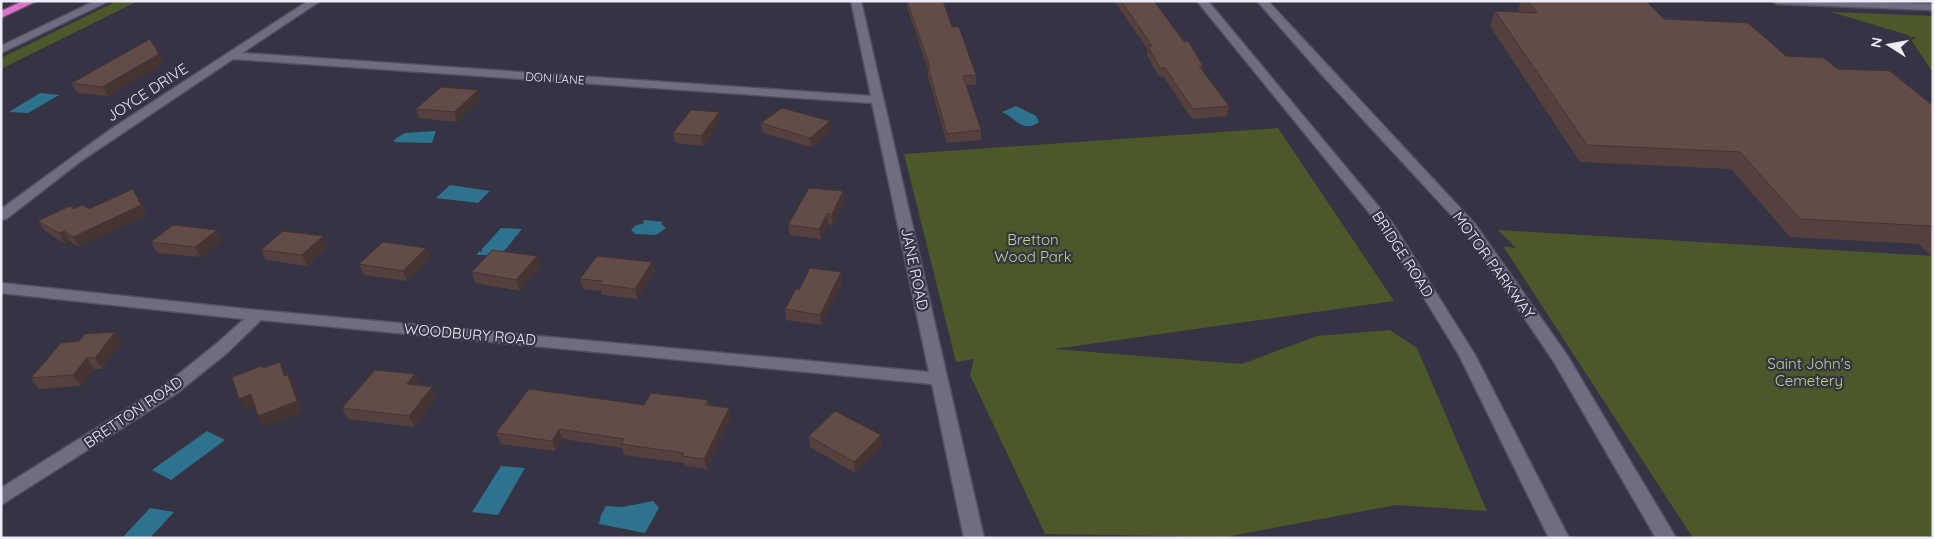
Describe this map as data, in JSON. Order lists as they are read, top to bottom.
{
  "streets": {
    "street": [
      "DON LANE",
      "JOYCE DRIVE",
      "BRIDGE ROAD",
      "MOTOR PARKWAY",
      "JANE ROAD",
      "WOODBURY ROAD",
      "BRETTON ROAD"
    ]
  },
  "crossings": [
    ["DON LANE", "JOYCE DRIVE"],
    ["DON LANE", "JANE ROAD"],
    ["JANE ROAD", "WOODBURY ROAD"],
    ["WOODBURY ROAD", "BRETTON ROAD"]
  ],
  "parks": ["Bretton Wood Park", "Saint John's Cemetery"],
  "north": "left"
}
